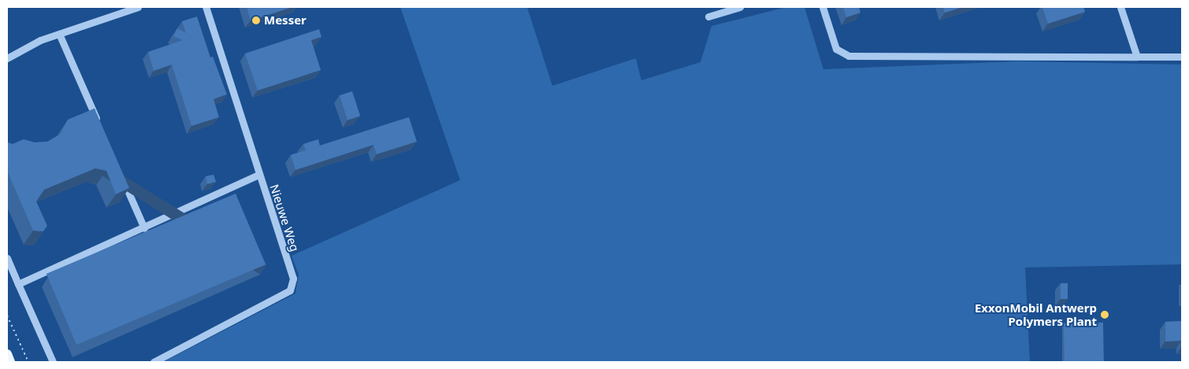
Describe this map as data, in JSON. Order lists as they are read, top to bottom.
{
  "streets": {
    "street": ["Nieuwe Weg"]
  },
  "places": ["Messer", "ExxonMobil Antwerp Polymers Plant"]
}
